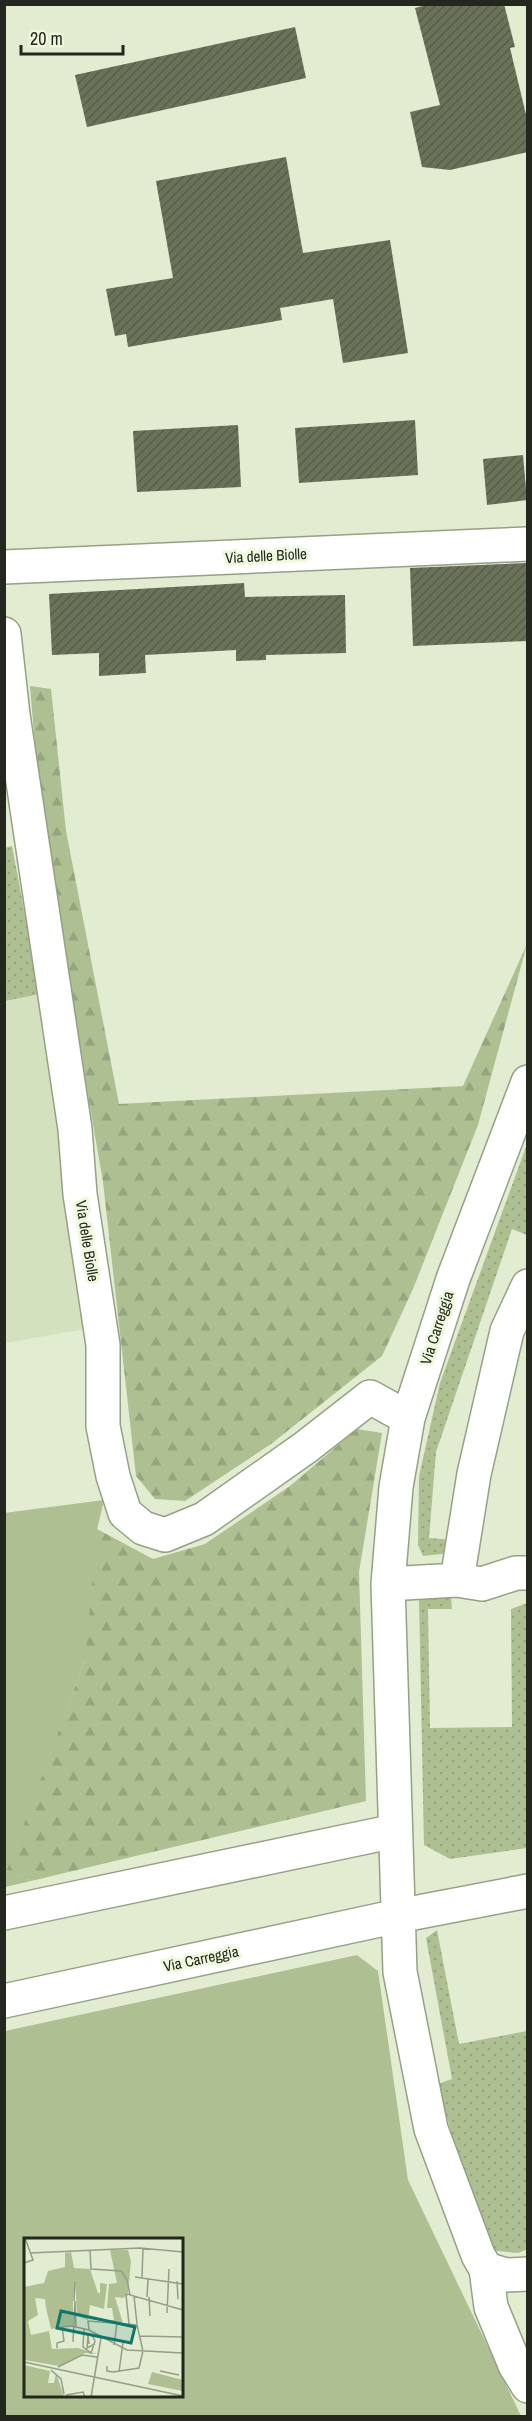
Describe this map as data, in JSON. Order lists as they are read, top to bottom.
{
  "streets": {
    "street": ["Via delle Biolle", "Via Carreggia"]
  },
  "crossings": [
    ["Via delle Biolle", "Via Carreggia"]
  ],
  "scale_bar": "20 m"
}
